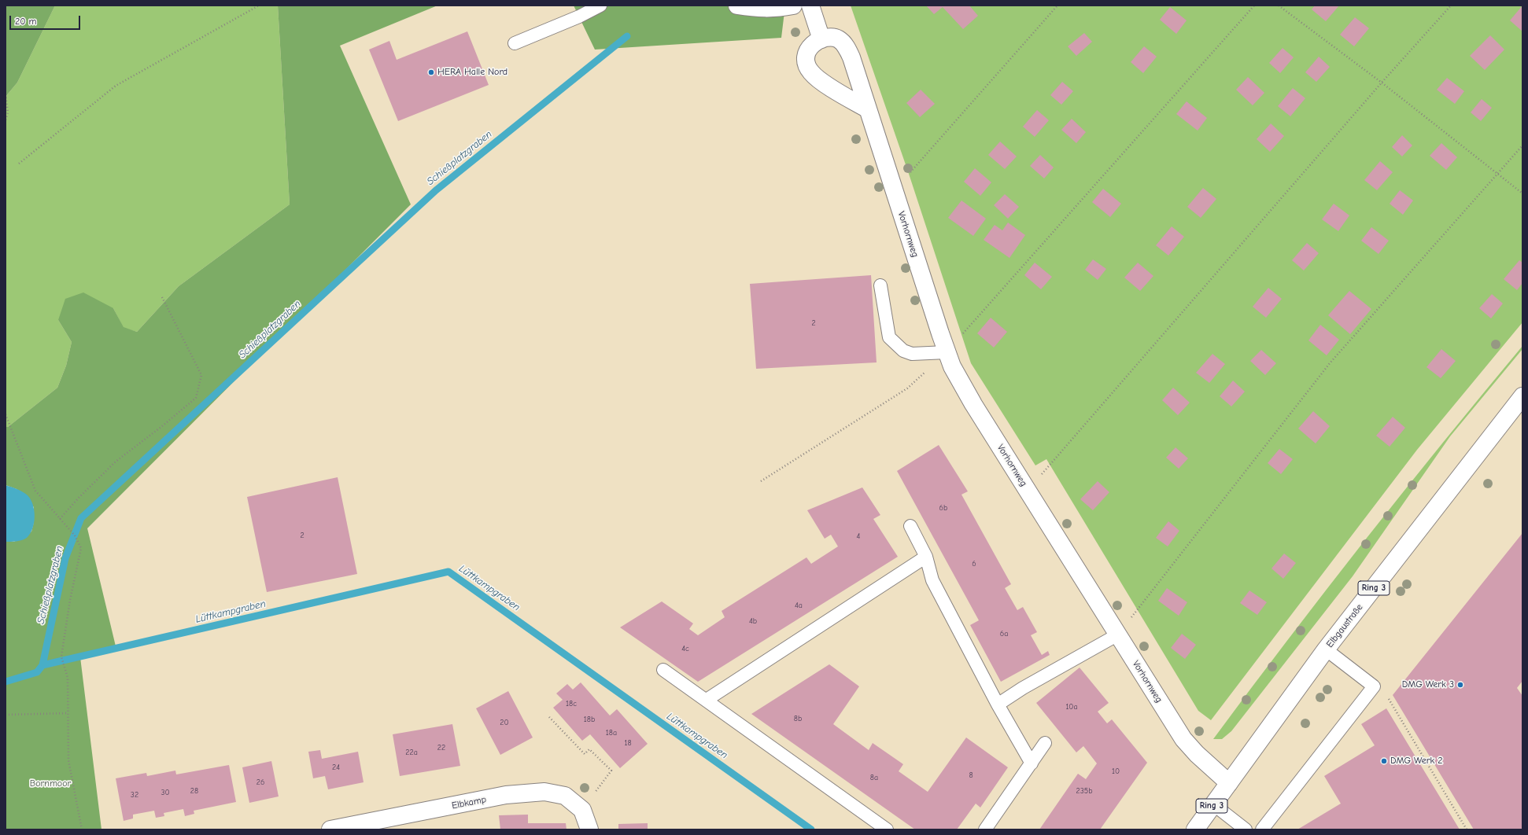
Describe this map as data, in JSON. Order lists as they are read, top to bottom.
{
  "streets": {
    "street": [
      "Vorhornweg",
      "Ring 3",
      "Elbgaustraße",
      "Elbkamp"
    ]
  },
  "crossings": [
    ["Vorhornweg", "Elbgaustraße"]
  ],
  "water": ["Schießplatzgraben", "Lüttkampgraben"],
  "parks": ["Bornmoor"],
  "places": ["HERA Halle Nord", "DMG Werk 3", "DMG Werk 2"],
  "house_numbers": [
    "2",
    "6b",
    "2",
    "4",
    "6",
    "4a",
    "4b",
    "6a",
    "4c",
    "18c",
    "10a",
    "8b",
    "18b",
    "20",
    "18a",
    "18",
    "22",
    "22a",
    "24",
    "10",
    "8",
    "8a",
    "26",
    "28",
    "235b",
    "30",
    "32"
  ],
  "scale_bar": "20 m"
}
